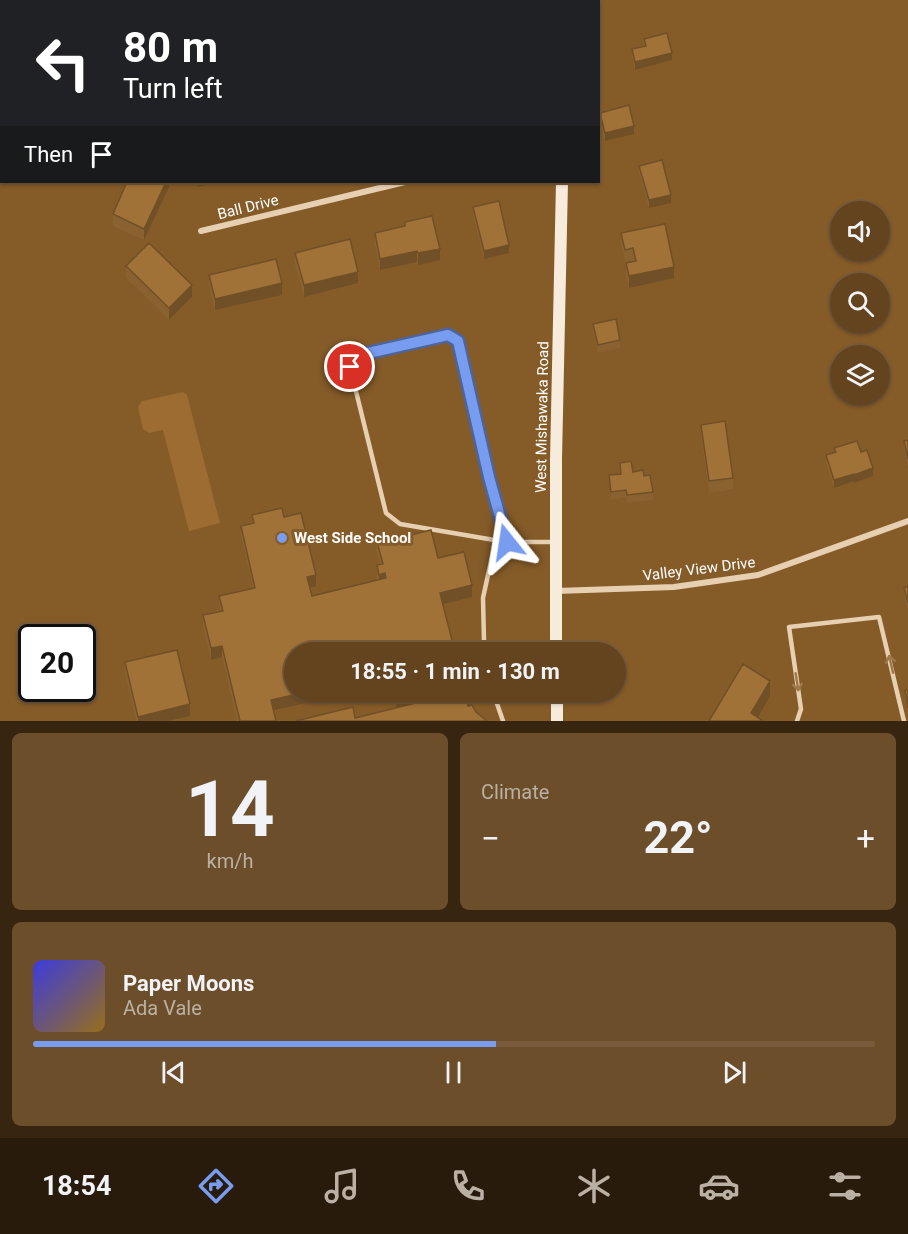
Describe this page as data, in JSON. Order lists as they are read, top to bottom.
{
  "streets": {
    "main road": ["West Mishawaka Road"],
    "street": ["Ball Drive", "Valley View Drive"]
  },
  "crossings": [
    ["West Mishawaka Road", "Valley View Drive"]
  ],
  "places": ["West Side School"],
  "page": {
    "turn": ["80 m", "Turn left"],
    "then": "Then",
    "limit": "20",
    "trip": "18:55 · 1 min · 130 m",
    "tile": [
      ["14", "km/h"],
      "Climate"
    ],
    "heat": ["−", "22°", "+"],
    "song": ["Paper Moons", "Ada Vale"],
    "tabs": "18:54"
  }
}
